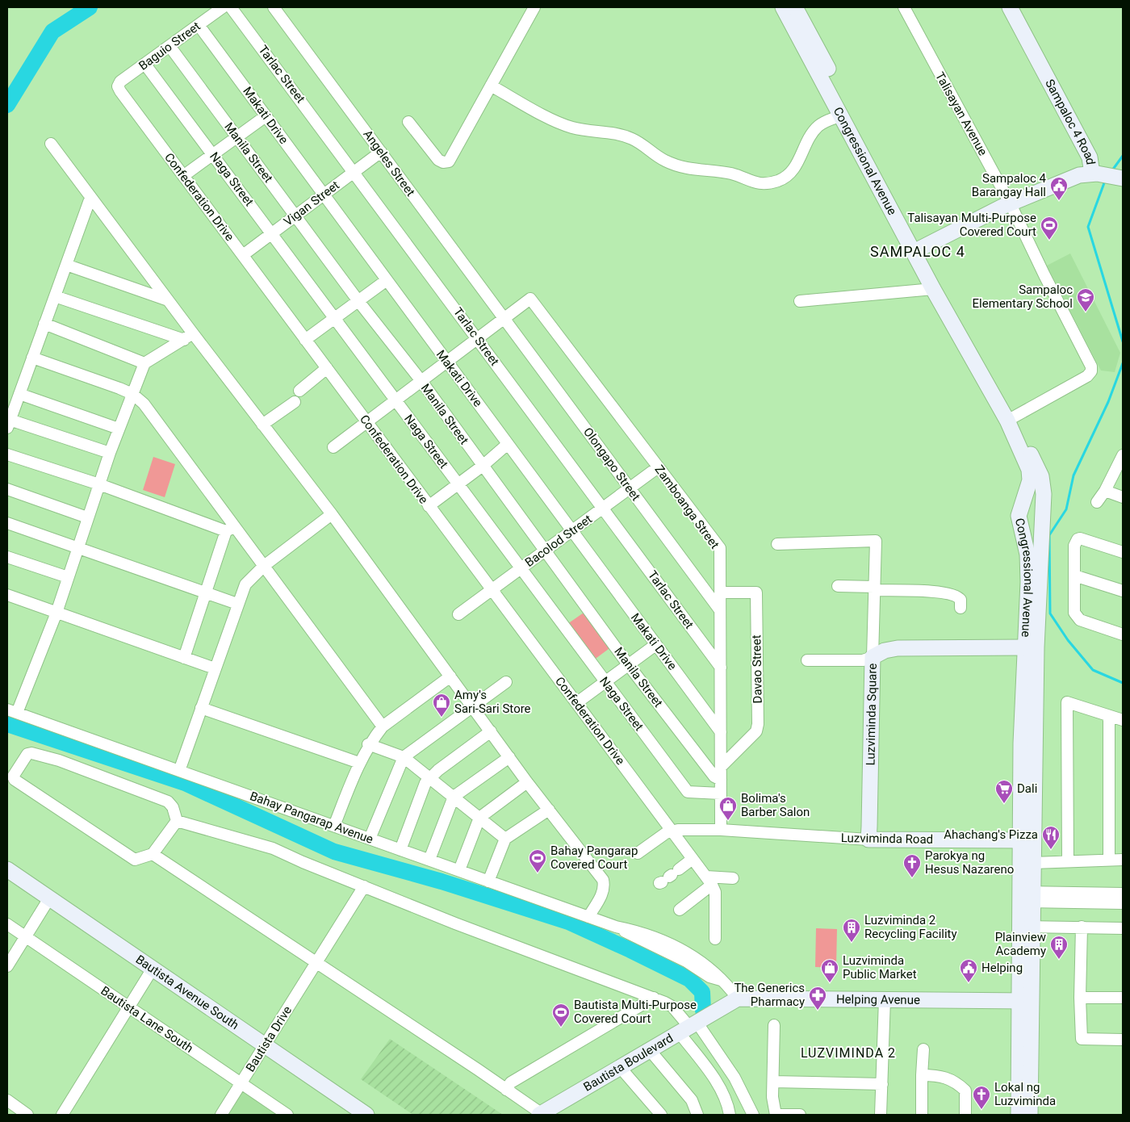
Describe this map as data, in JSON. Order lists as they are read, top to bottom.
{
  "streets": {
    "main road": [
      "Sampaloc 4 Road",
      "Congressional Avenue",
      "Luzviminda Square",
      "Luzviminda Road",
      "Bautista Avenue South",
      "Helping Avenue",
      "Bautista Boulevard"
    ],
    "street": [
      "Baguio Street",
      "Tarlac Street",
      "Talisayan Avenue",
      "Makati Drive",
      "Manila Street",
      "Angeles Street",
      "Naga Street",
      "Confederation Drive",
      "Vigan Street",
      "Olongapo Street",
      "Zamboanga Street",
      "Bacolod Street",
      "Davao Street",
      "Bahay Pangarap Avenue",
      "Bautista Lane South",
      "Bautista Drive"
    ]
  },
  "crossings": [
    ["Baguio Street", "Makati Drive"],
    ["Baguio Street", "Manila Street"],
    ["Baguio Street", "Naga Street"],
    ["Baguio Street", "Confederation Drive"],
    ["Tarlac Street", "Vigan Street"],
    ["Tarlac Street", "Zamboanga Street"],
    ["Tarlac Street", "Bacolod Street"],
    ["Talisayan Avenue", "Sampaloc 4 Road"],
    ["Talisayan Avenue", "Congressional Avenue"],
    ["Makati Drive", "Vigan Street"],
    ["Makati Drive", "Zamboanga Street"],
    ["Makati Drive", "Bacolod Street"],
    ["Sampaloc 4 Road", "Congressional Avenue"],
    ["Manila Street", "Vigan Street"],
    ["Manila Street", "Zamboanga Street"],
    ["Manila Street", "Bacolod Street"],
    ["Congressional Avenue", "Luzviminda Square"],
    ["Congressional Avenue", "Luzviminda Road"],
    ["Congressional Avenue", "Helping Avenue"],
    ["Angeles Street", "Vigan Street"],
    ["Angeles Street", "Olongapo Street"],
    ["Angeles Street", "Zamboanga Street"],
    ["Naga Street", "Vigan Street"],
    ["Naga Street", "Zamboanga Street"],
    ["Naga Street", "Bacolod Street"],
    ["Confederation Drive", "Vigan Street"],
    ["Confederation Drive", "Bacolod Street"],
    ["Olongapo Street", "Zamboanga Street"],
    ["Olongapo Street", "Bacolod Street"],
    ["Zamboanga Street", "Bacolod Street"],
    ["Zamboanga Street", "Davao Street"],
    ["Zamboanga Street", "Luzviminda Road"],
    ["Luzviminda Square", "Luzviminda Road"],
    ["Bahay Pangarap Avenue", "Helping Avenue"],
    ["Bahay Pangarap Avenue", "Bautista Boulevard"],
    ["Bautista Avenue South", "Bautista Drive"],
    ["Helping Avenue", "Bautista Boulevard"],
    ["Bautista Lane South", "Bautista Drive"]
  ],
  "districts": ["SAMPALOC 4", "LUZVIMINDA 2"],
  "places": {
    "public building": ["Sampaloc 4 Barangay Hall", "Helping"],
    "sports": ["Talisayan Multi-Purpose Covered Court", "Bahay Pangarap Covered Court", "Bautista Multi-Purpose Covered Court"],
    "school or university": ["Sampaloc Elementary School"],
    "shop": ["Amy's Sari-Sari Store", "Bolima's Barber Salon", "Luzviminda Public Market"],
    "supermarket": ["Dali"],
    "restaurant": ["Ahachang's Pizza"],
    "church": ["Parokya ng Hesus Nazareno", "Lokal ng Luzviminda"],
    "building": ["Luzviminda 2 Recycling Facility", "Plainview Academy"],
    "pharmacy": ["The Generics Pharmacy"]
  }
}
